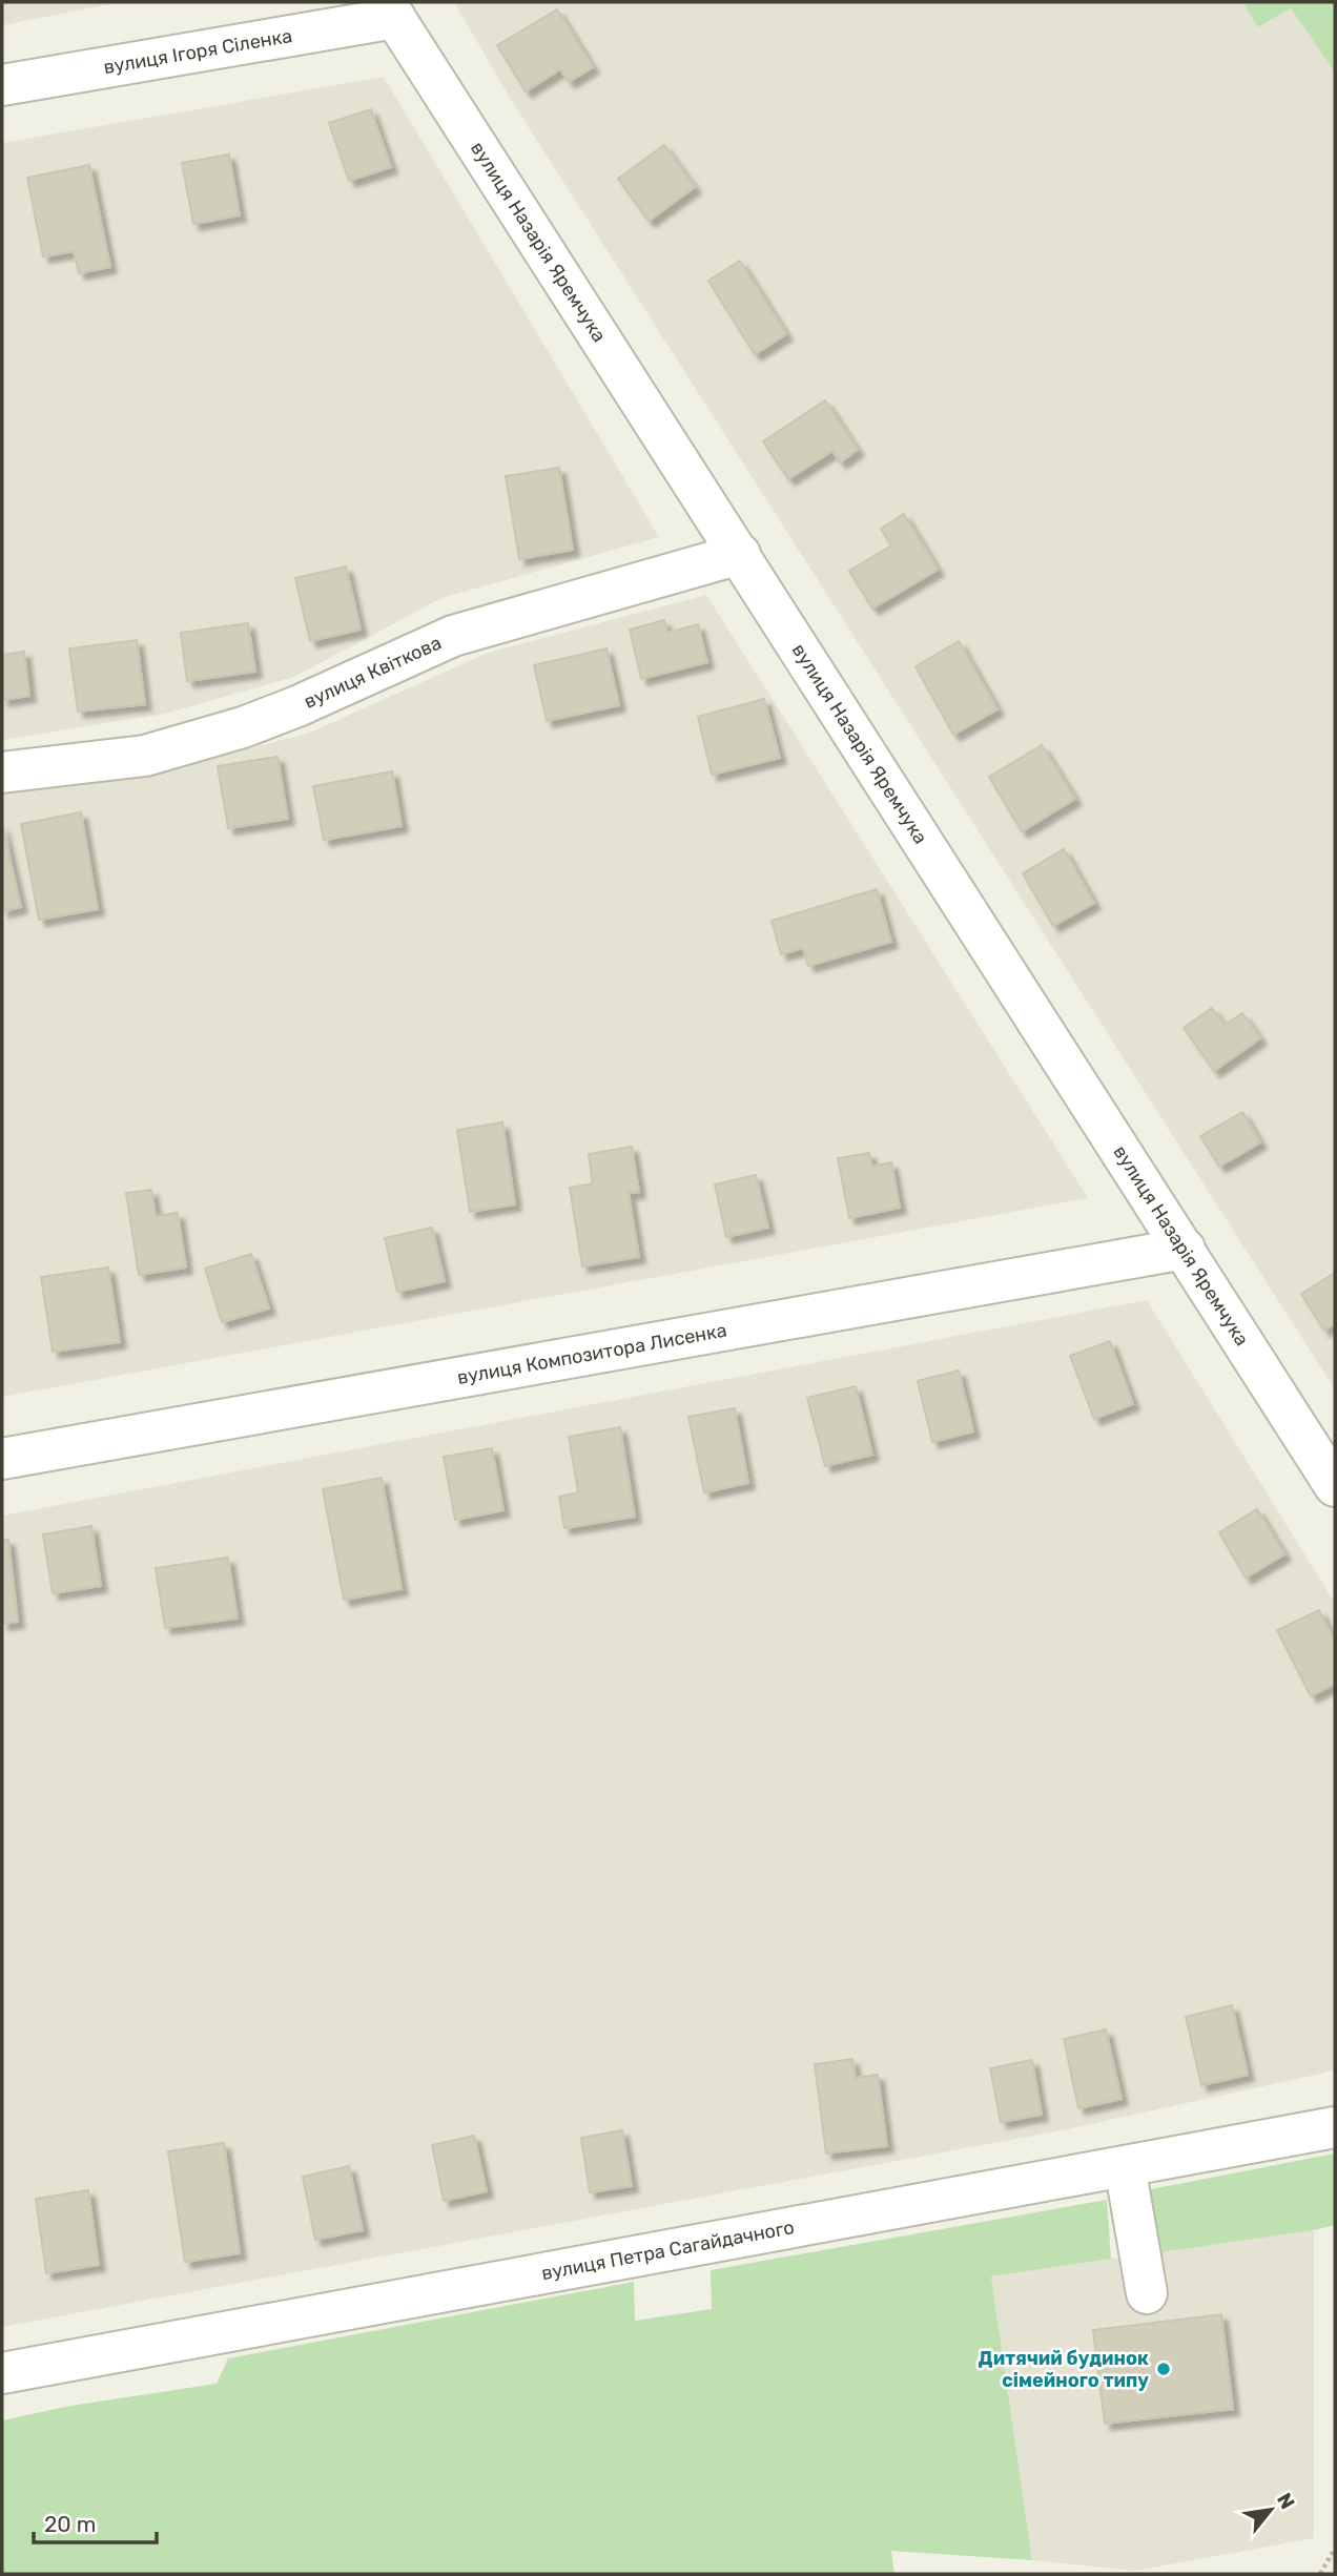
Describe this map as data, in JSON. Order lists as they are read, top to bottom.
{
  "streets": {
    "street": [
      "вулиця Ігоря Сіленка",
      "вулиця Назарія Яремчука",
      "вулиця Квіткова",
      "вулиця Композитора Лисенка",
      "вулиця Петра Сагайдачного"
    ]
  },
  "crossings": [
    ["вулиця Ігоря Сіленка", "вулиця Назарія Яремчука"],
    ["вулиця Назарія Яремчука", "вулиця Квіткова"],
    ["вулиця Назарія Яремчука", "вулиця Композитора Лисенка"]
  ],
  "places": ["Дитячий будинок сімейного типу"],
  "scale_bar": "20 m",
  "north": "top right"
}
